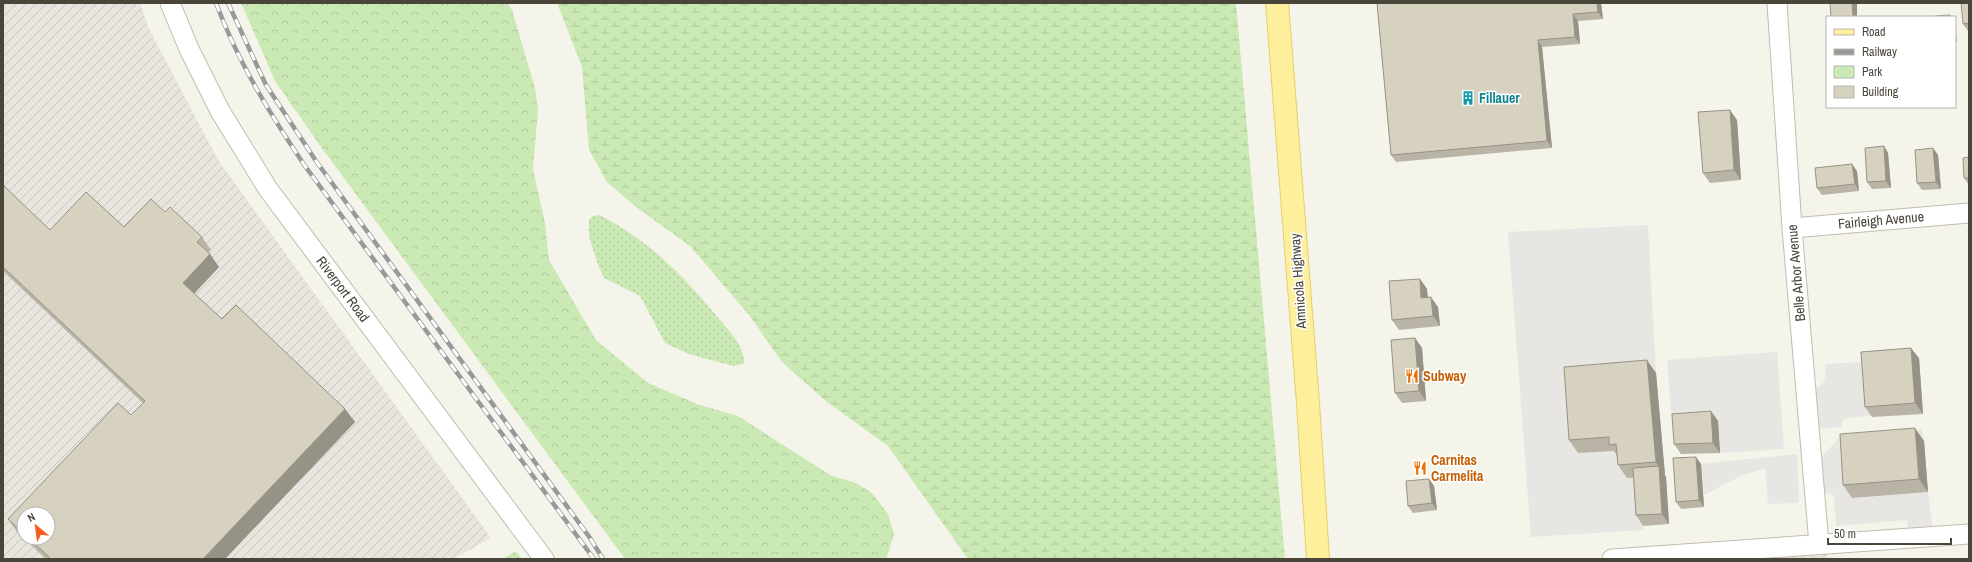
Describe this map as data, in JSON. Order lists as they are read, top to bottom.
{
  "streets": {
    "main road": ["Amnicola Highway"],
    "street": ["Fairleigh Avenue", "Belle Arbor Avenue", "Riverport Road"]
  },
  "crossings": [
    ["Fairleigh Avenue", "Belle Arbor Avenue"]
  ],
  "places": {
    "building": ["Fillauer"],
    "restaurant": ["Subway", "Carnitas Carmelita"]
  },
  "legend": [
    "Road",
    "Railway",
    "Park",
    "Building"
  ],
  "scale_bar": "50 m",
  "north": "top left"
}
